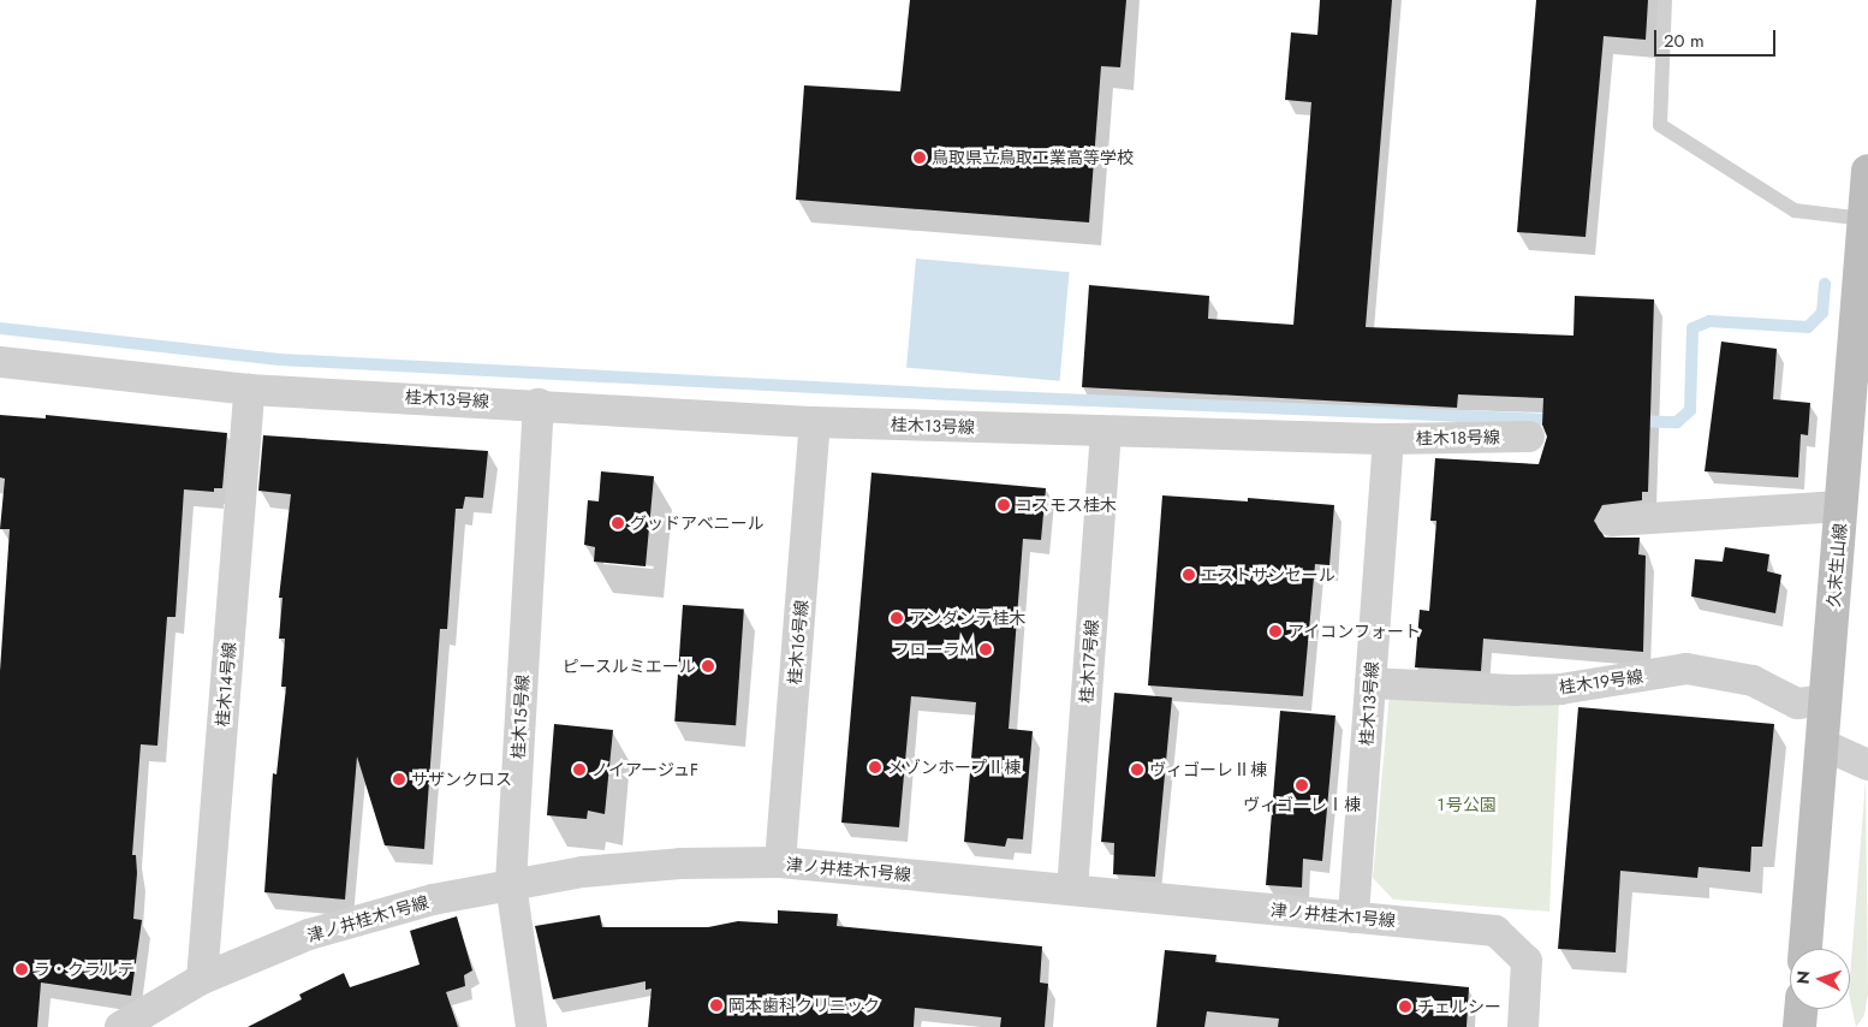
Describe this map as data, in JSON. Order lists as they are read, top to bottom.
{
  "streets": {
    "street": [
      "桂木13号線",
      "桂木18号線",
      "久末生山線",
      "桂木16号線",
      "桂木17号線",
      "桂木19号線",
      "桂木14号線",
      "桂木15号線",
      "津ノ井桂木1号線"
    ]
  },
  "crossings": [
    ["桂木13号線", "桂木18号線"],
    ["桂木13号線", "桂木16号線"],
    ["桂木13号線", "桂木17号線"],
    ["桂木13号線", "桂木19号線"],
    ["桂木13号線", "桂木14号線"],
    ["桂木13号線", "桂木15号線"],
    ["桂木13号線", "津ノ井桂木1号線"],
    ["久末生山線", "桂木19号線"],
    ["桂木16号線", "津ノ井桂木1号線"],
    ["桂木17号線", "津ノ井桂木1号線"],
    ["桂木14号線", "津ノ井桂木1号線"],
    ["桂木15号線", "津ノ井桂木1号線"]
  ],
  "parks": ["１号公園"],
  "places": [
    "鳥取県立鳥取工業高等学校",
    "コスモス桂木",
    "グッドアベニール",
    "エストサンセール",
    "アンダンテ桂木",
    "アイコンフォート",
    "フローラM",
    "ピースルミエール",
    "メゾンホープⅡ棟",
    "ノイアージュF",
    "ヴィゴーレⅡ棟",
    "サザンクロス",
    "ヴィゴーレⅠ棟",
    "ラ・クラルテ",
    "岡本歯科クリニック",
    "チェルシー"
  ],
  "scale_bar": "20 m",
  "north": "left"
}
